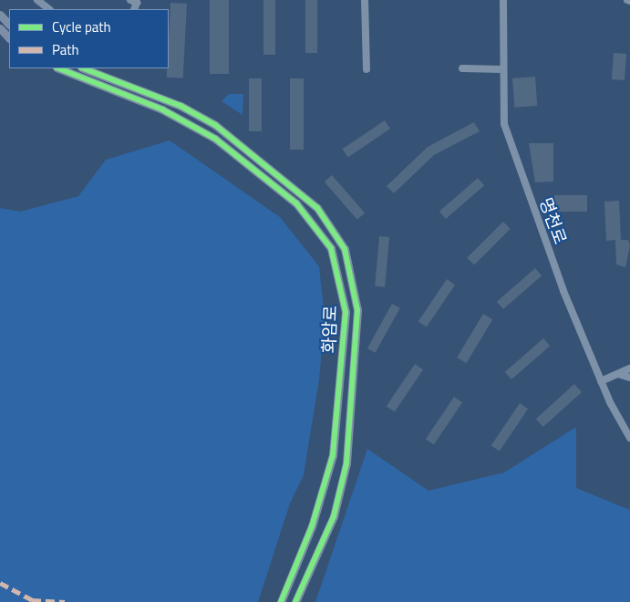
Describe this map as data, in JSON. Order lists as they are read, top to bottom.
{
  "streets": {
    "main road": ["화암로"],
    "street": ["명천로"]
  },
  "legend": ["Cycle path", "Path"]
}
